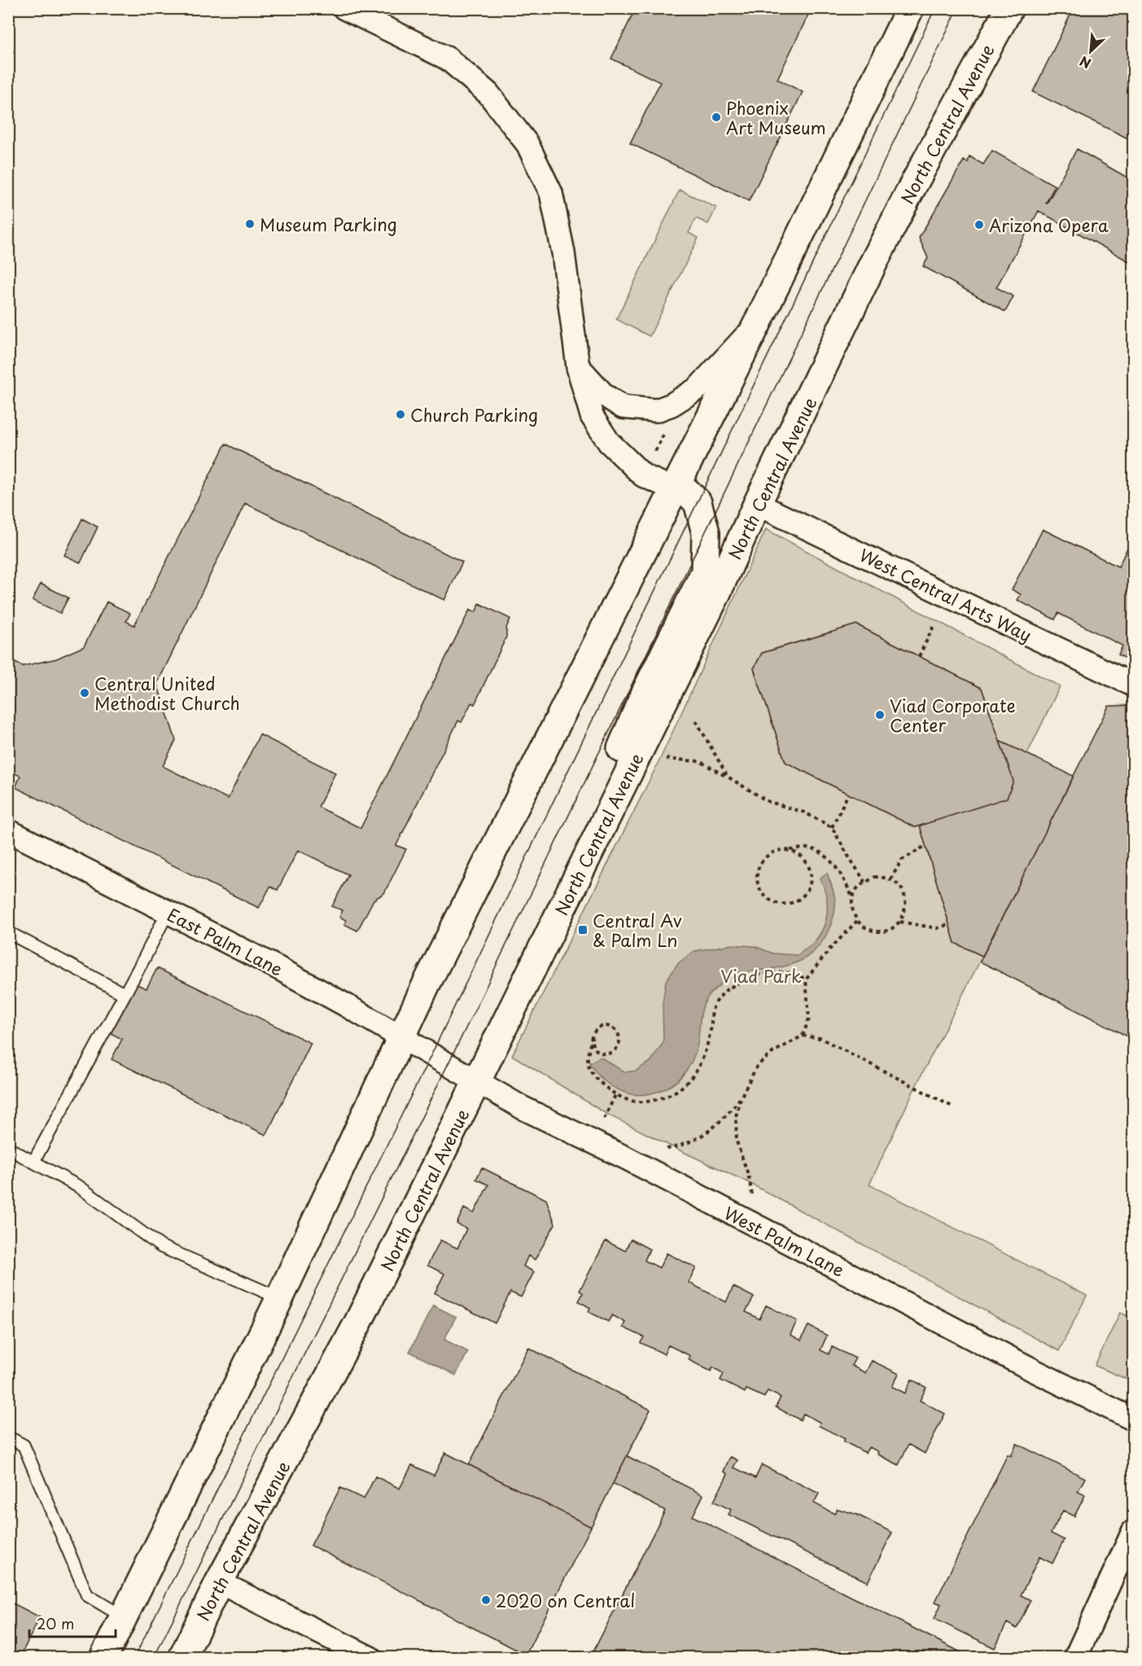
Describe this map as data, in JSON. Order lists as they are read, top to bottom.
{
  "streets": {
    "main road": ["North Central Avenue"],
    "street": ["West Central Arts Way", "East Palm Lane", "West Palm Lane"]
  },
  "crossings": [
    ["North Central Avenue", "West Central Arts Way"],
    ["North Central Avenue", "West Palm Lane"],
    ["East Palm Lane", "West Palm Lane"]
  ],
  "parks": ["Viad Park"],
  "places": {
    "other": [
      "Phoenix Art Museum",
      "Museum Parking",
      "Arizona Opera",
      "Church Parking",
      "Central United Methodist Church",
      "Viad Corporate Center",
      "2020 on Central"
    ],
    "transit": ["Central Av & Palm Ln"]
  },
  "scale_bar": "20 m",
  "north": "bottom left"
}
